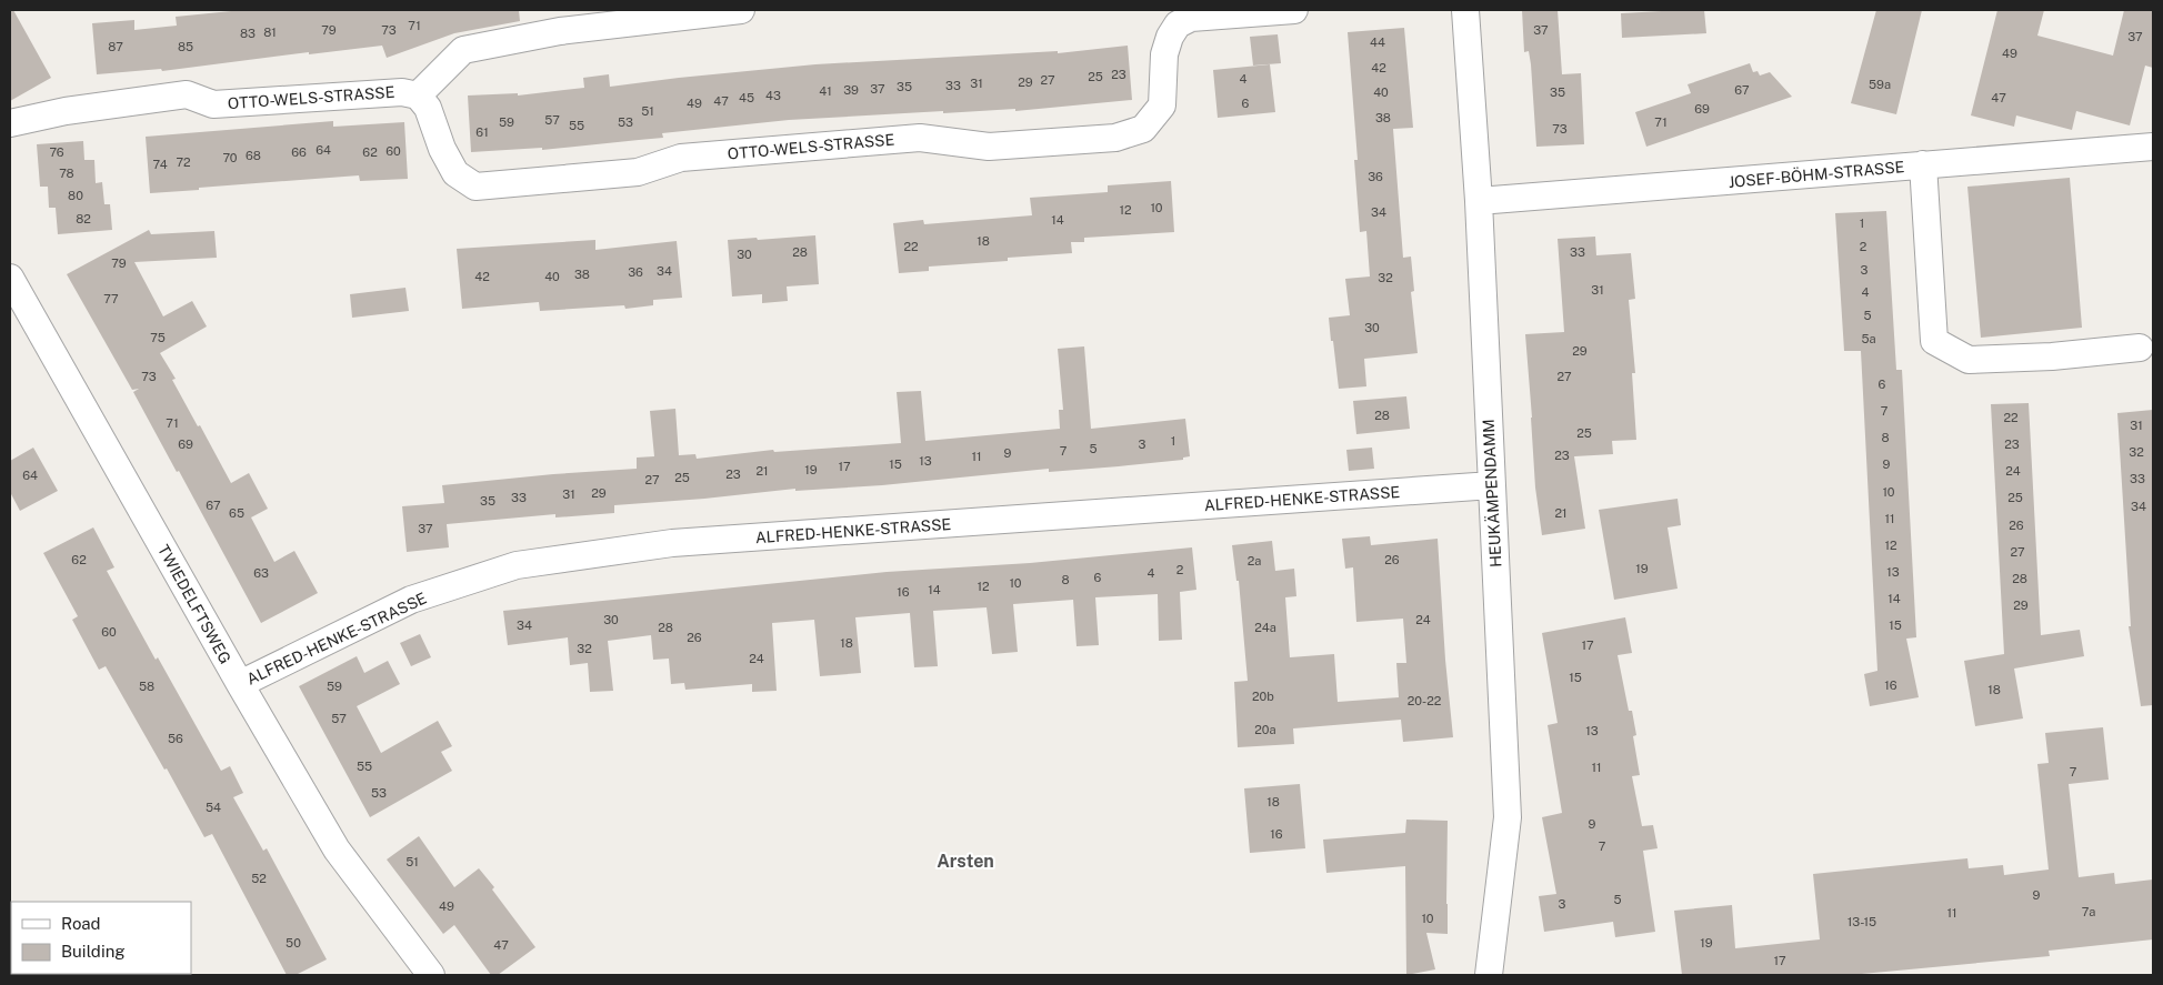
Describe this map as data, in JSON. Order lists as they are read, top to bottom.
{
  "streets": {
    "street": [
      "OTTO-WELS-STRASSE",
      "JOSEF-BÖHM-STRASSE",
      "HEUKÄMPENDAMM",
      "ALFRED-HENKE-STRASSE",
      "TWIEDELFTSWEG"
    ]
  },
  "crossings": [
    ["JOSEF-BÖHM-STRASSE", "HEUKÄMPENDAMM"],
    ["HEUKÄMPENDAMM", "ALFRED-HENKE-STRASSE"],
    ["ALFRED-HENKE-STRASSE", "TWIEDELFTSWEG"]
  ],
  "districts": ["Arsten"],
  "house_numbers": [
    "71",
    "79",
    "73",
    "37",
    "81",
    "83",
    "37",
    "44",
    "87",
    "85",
    "49",
    "42",
    "23",
    "25",
    "4",
    "27",
    "29",
    "31",
    "59a",
    "33",
    "35",
    "37",
    "39",
    "67",
    "41",
    "40",
    "35",
    "43",
    "45",
    "47",
    "47",
    "49",
    "6",
    "69",
    "51",
    "38",
    "57",
    "59",
    "53",
    "71",
    "55",
    "73",
    "61",
    "64",
    "60",
    "76",
    "66",
    "62",
    "68",
    "70",
    "72",
    "74",
    "78",
    "36",
    "80",
    "10",
    "12",
    "34",
    "82",
    "14",
    "1",
    "18",
    "22",
    "2",
    "28",
    "33",
    "30",
    "79",
    "3",
    "34",
    "36",
    "38",
    "42",
    "40",
    "32",
    "31",
    "4",
    "77",
    "5",
    "30",
    "75",
    "5a",
    "29",
    "73",
    "27",
    "6",
    "7",
    "28",
    "22",
    "71",
    "31",
    "25",
    "8",
    "1",
    "69",
    "3",
    "23",
    "5",
    "7",
    "32",
    "9",
    "23",
    "11",
    "13",
    "15",
    "9",
    "17",
    "19",
    "21",
    "24",
    "23",
    "64",
    "25",
    "33",
    "27",
    "10",
    "29",
    "31",
    "33",
    "25",
    "35",
    "67",
    "34",
    "65",
    "21",
    "11",
    "26",
    "37",
    "12",
    "27",
    "62",
    "26",
    "2a",
    "19",
    "2",
    "13",
    "63",
    "4",
    "6",
    "28",
    "8",
    "10",
    "12",
    "14",
    "16",
    "14",
    "29",
    "30",
    "24",
    "34",
    "15",
    "28",
    "24a",
    "60",
    "26",
    "18",
    "17",
    "32",
    "24",
    "15",
    "16",
    "58",
    "59",
    "18",
    "20b",
    "20-22",
    "57",
    "20a",
    "13",
    "56",
    "55",
    "11",
    "7",
    "53",
    "18",
    "54",
    "9",
    "16",
    "7",
    "51",
    "52",
    "9",
    "5",
    "3",
    "49",
    "7a",
    "11",
    "10",
    "13-15",
    "50",
    "19",
    "47",
    "17"
  ],
  "legend": ["Road", "Building"]
}
